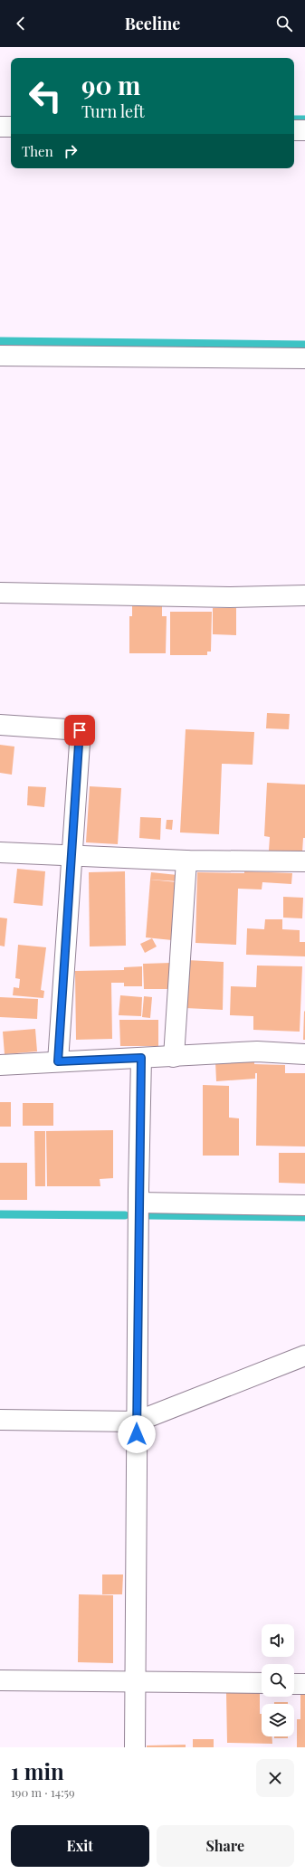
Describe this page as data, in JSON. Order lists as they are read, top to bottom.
{
  "page": {
    "header": "Beeline",
    "turn": ["90 m", "Turn left"],
    "then": "Then",
    "heading": ["1 min", "190 m · 14:59"],
    "buttons": ["Exit", "Share"]
  }
}
